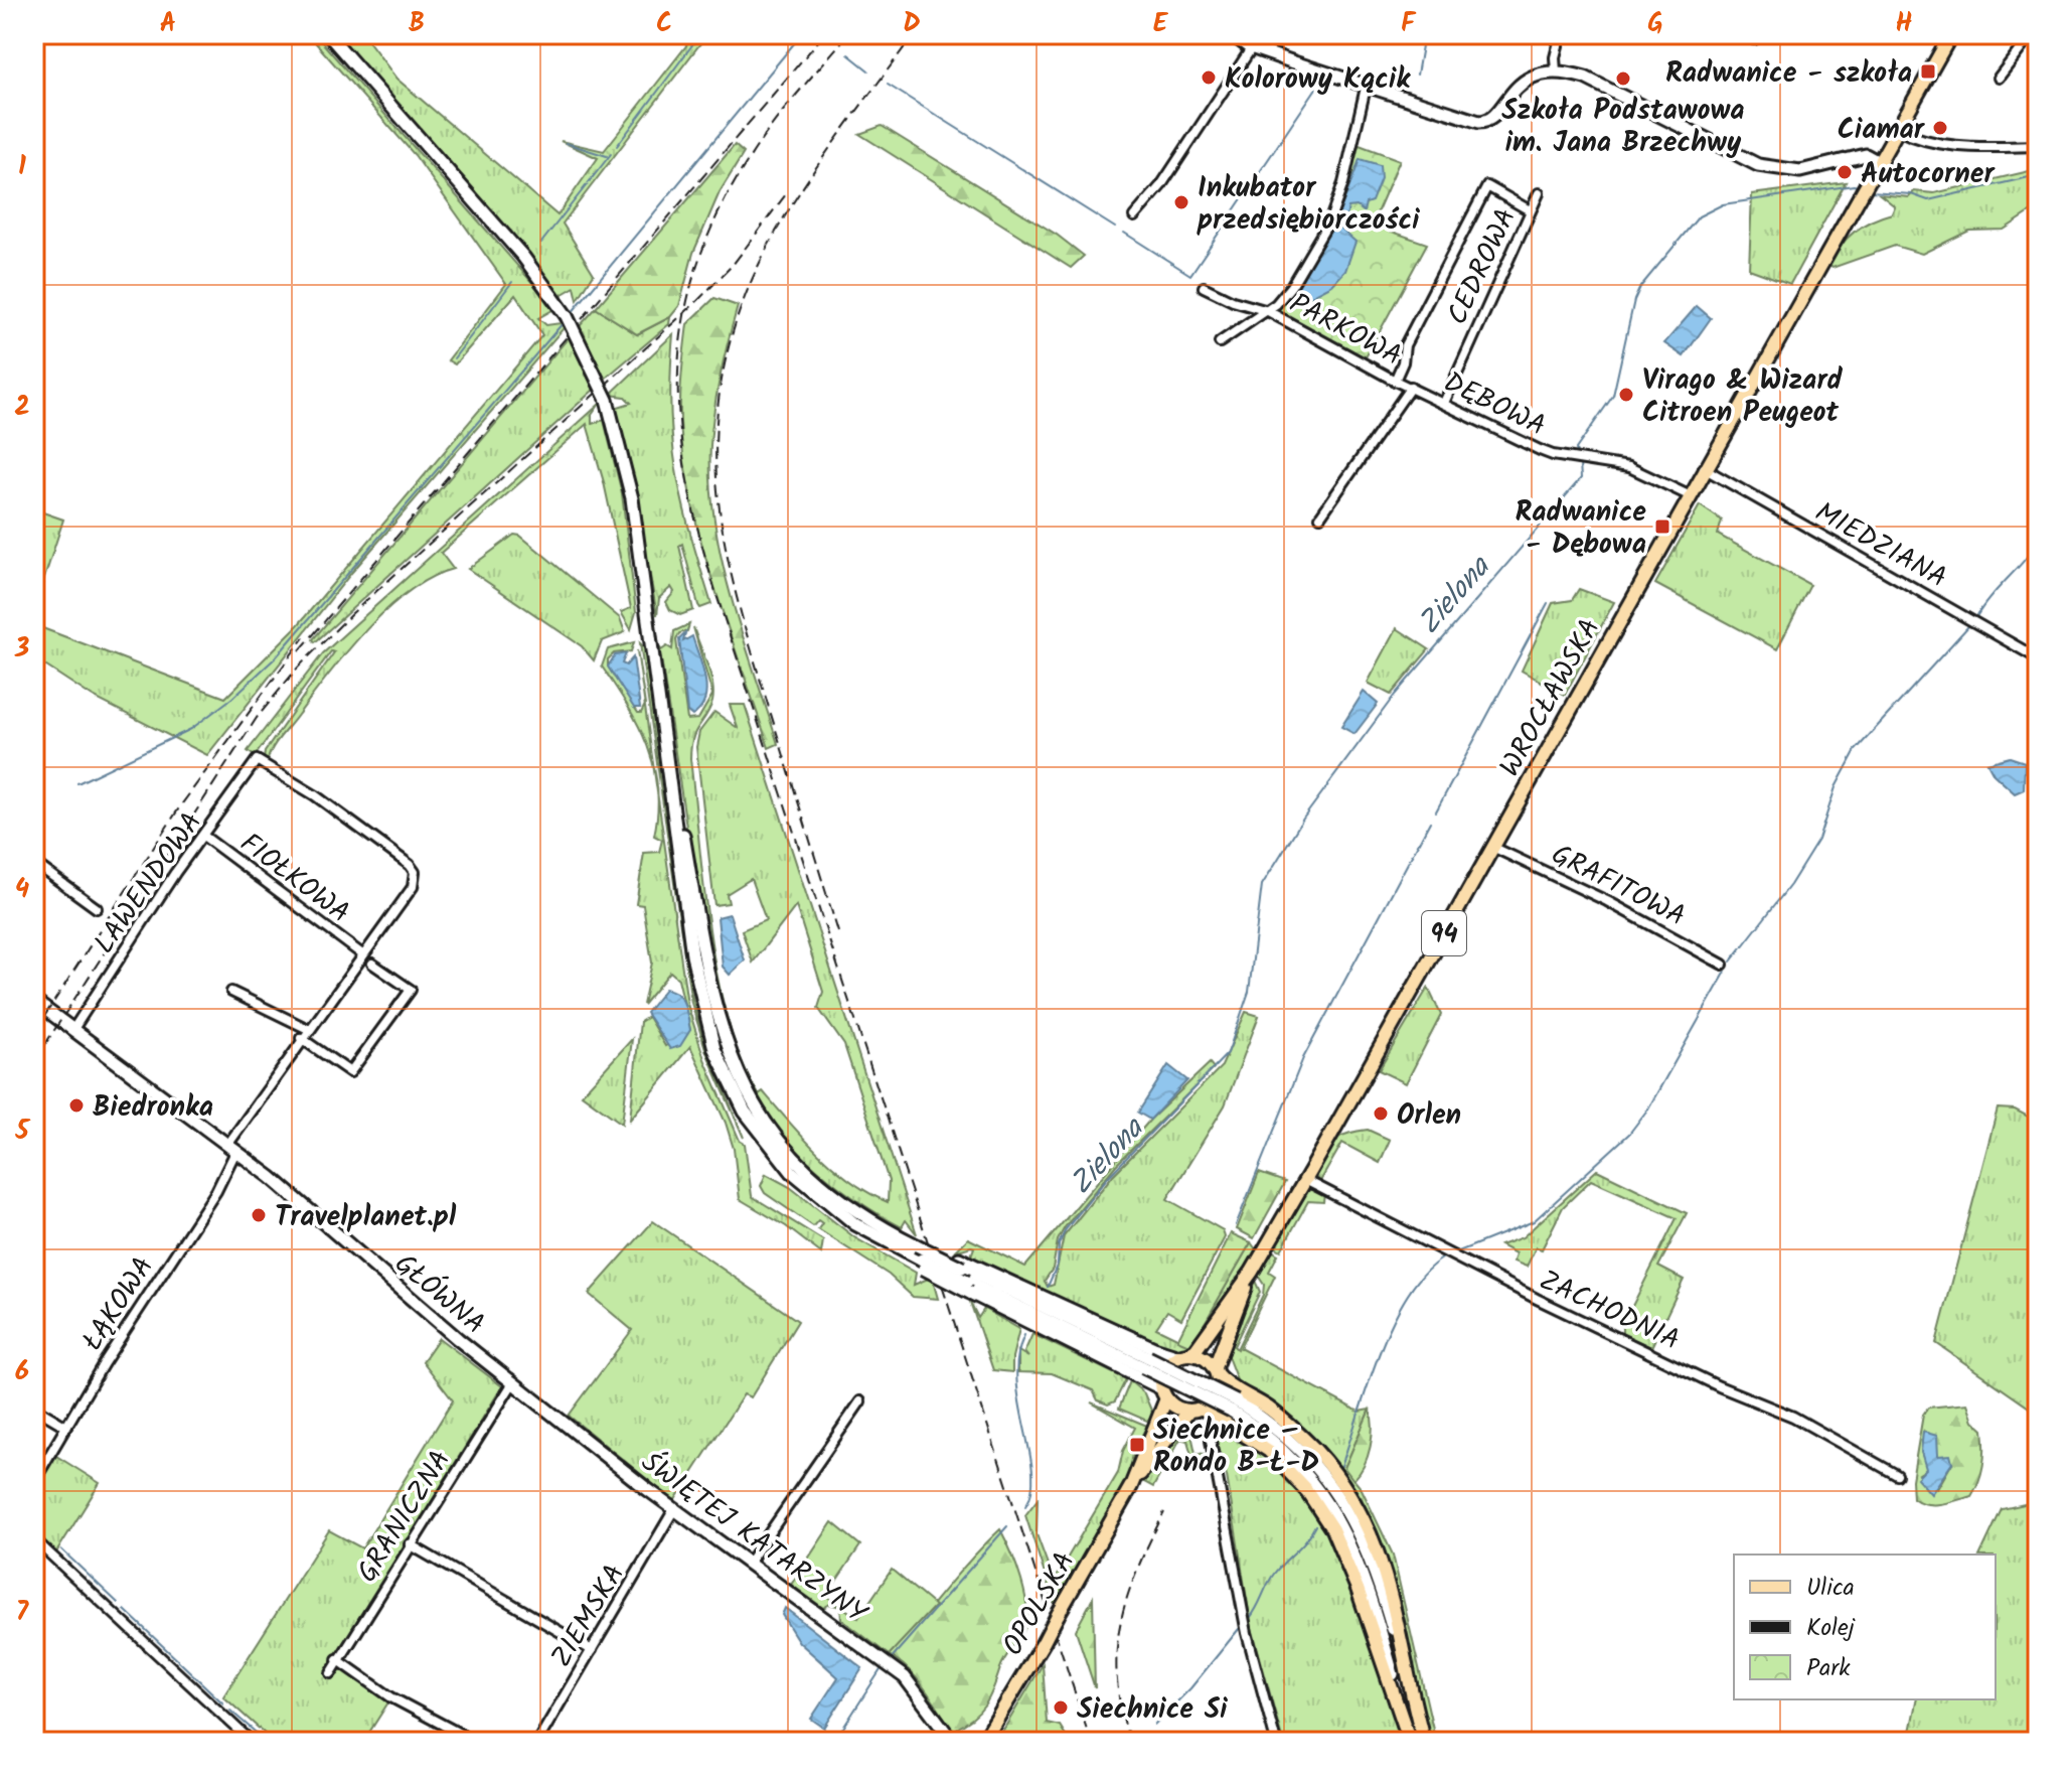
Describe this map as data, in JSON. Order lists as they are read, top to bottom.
{
  "streets": {
    "main road": [
      "WROCŁAWSKA",
      "94",
      "GŁÓWNA",
      "ŚWIĘTEJ KATARZYNY",
      "OPOLSKA"
    ],
    "street": [
      "CEDROWA",
      "PARKOWA",
      "DĘBOWA",
      "MIEDZIANA",
      "FIOŁKOWA",
      "LAWENDOWA",
      "GRAFITOWA",
      "ŁĄKOWA",
      "ZACHODNIA",
      "GRANICZNA",
      "ZIEMSKA"
    ]
  },
  "crossings": [
    ["CEDROWA", "DĘBOWA"],
    ["PARKOWA", "DĘBOWA"],
    ["DĘBOWA", "WROCŁAWSKA"],
    ["MIEDZIANA", "WROCŁAWSKA"],
    ["WROCŁAWSKA", "GRAFITOWA"],
    ["WROCŁAWSKA", "94"],
    ["WROCŁAWSKA", "ZACHODNIA"],
    ["FIOŁKOWA", "LAWENDOWA"],
    ["FIOŁKOWA", "ŁĄKOWA"],
    ["LAWENDOWA", "GŁÓWNA"],
    ["LAWENDOWA", "ŁĄKOWA"],
    ["94", "OPOLSKA"],
    ["GŁÓWNA", "ŁĄKOWA"],
    ["GŁÓWNA", "GRANICZNA"],
    ["GŁÓWNA", "ŚWIĘTEJ KATARZYNY"],
    ["GRANICZNA", "ŚWIĘTEJ KATARZYNY"],
    ["ŚWIĘTEJ KATARZYNY", "ZIEMSKA"]
  ],
  "water": ["Zielona"],
  "places": {
    "transit": ["Radwanice - szkoła", "Radwanice - Dębowa", "Siechnice – Rondo B-Ł-D"],
    "other": [
      "Kolorowy Kącik",
      "Szkoła Podstawowa im. Jana Brzechwy",
      "Ciamar",
      "Autocorner",
      "Inkubator przedsiębiorczości",
      "Virago & Wizard Citroen Peugeot",
      "Biedronka",
      "Orlen",
      "Travelplanet.pl",
      "Siechnice Si"
    ]
  },
  "legend": ["Ulica", "Kolej", "Park"],
  "grid": {
    "columns": [
      "A",
      "B",
      "C",
      "D",
      "E",
      "F",
      "G",
      "H"
    ],
    "rows": [
      "1",
      "2",
      "3",
      "4",
      "5",
      "6",
      "7"
    ]
  }
}
